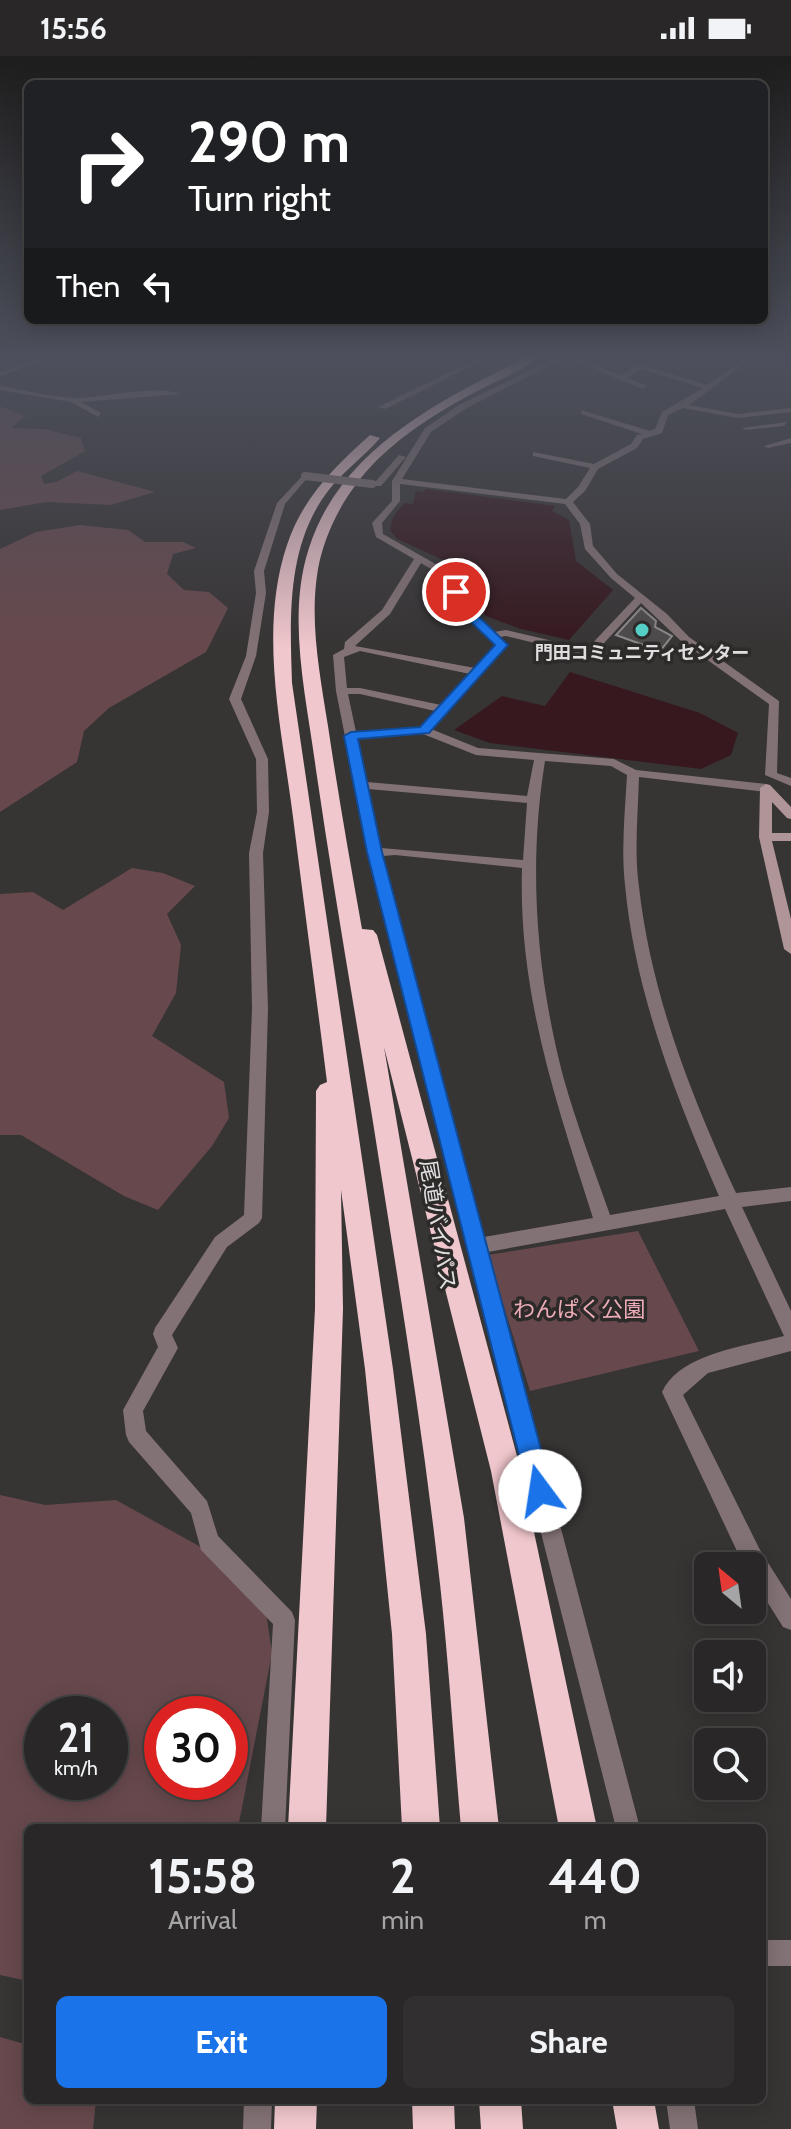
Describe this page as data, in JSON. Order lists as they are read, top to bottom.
{
  "streets": {
    "highway": ["尾道バイパス"]
  },
  "parks": ["わんぱく公園"],
  "places": ["門田コミュニティセンター"],
  "north": "top left",
  "page": {
    "status": "15:56",
    "turn": ["290 m", "Turn right"],
    "then": "Then",
    "speed": "21 km/h",
    "limit": "30",
    "eta": [
      "15:58",
      "Arrival",
      "2",
      "min",
      "440",
      "m"
    ],
    "buttons": ["Exit", "Share"]
  }
}
